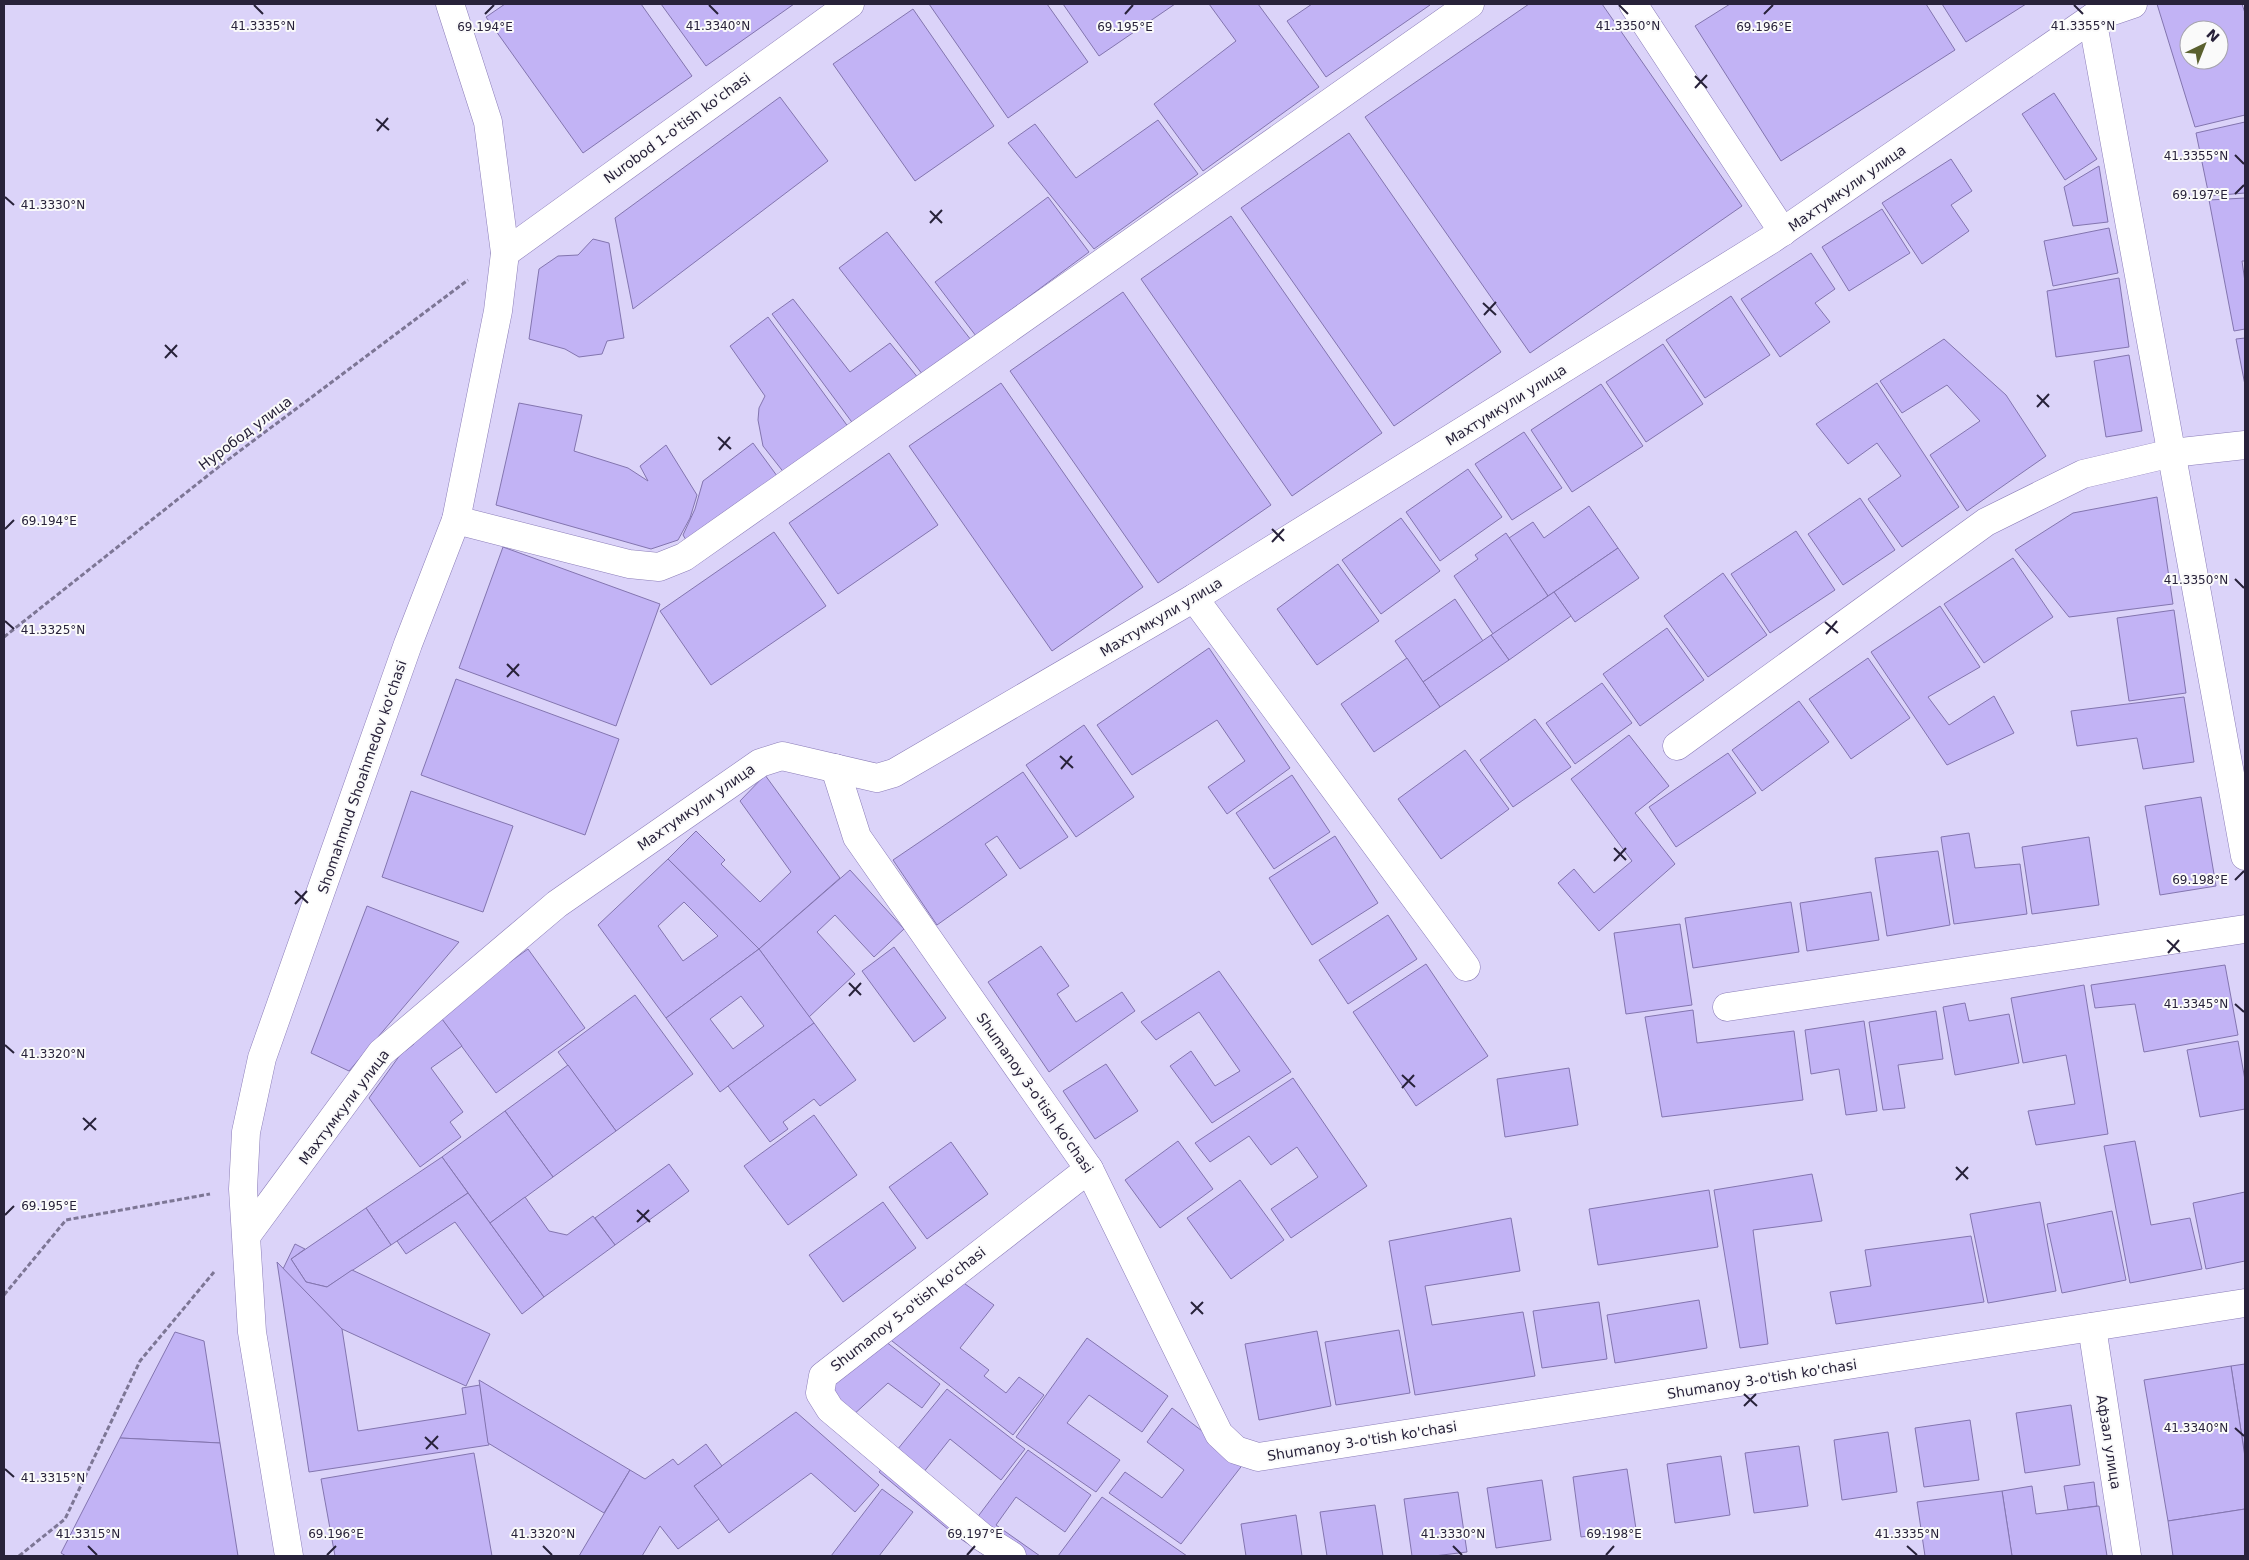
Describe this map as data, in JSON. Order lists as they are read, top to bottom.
{
  "streets": {
    "street": [
      "Nurobod 1-o'tish ko'chasi",
      "Махтумкули улица",
      "Shomahmud Shoahmedov ko'chasi",
      "Shumanoy 3-o'tish ko'chasi",
      "Shumanoy 5-o'tish ko'chasi",
      "Афзал улица"
    ],
    "path": ["Нуробод улица"]
  },
  "crossings": [
    ["Nurobod 1-o'tish ko'chasi", "Нуробод улица"],
    ["Nurobod 1-o'tish ko'chasi", "Shomahmud Shoahmedov ko'chasi"],
    ["Махтумкули улица", "Shomahmud Shoahmedov ko'chasi"],
    ["Махтумкули улица", "Shumanoy 3-o'tish ko'chasi"],
    ["Нуробод улица", "Shomahmud Shoahmedov ko'chasi"],
    ["Shumanoy 3-o'tish ko'chasi", "Shumanoy 5-o'tish ko'chasi"],
    ["Shumanoy 3-o'tish ko'chasi", "Афзал улица"]
  ],
  "north": "top right",
  "coordinates": [
    "41.3355°N",
    "41.3335°N",
    "41.3340°N",
    "41.3350°N",
    "69.194°E",
    "69.195°E",
    "69.196°E",
    "69.197°E",
    "41.3330°N",
    "41.3325°N",
    "69.198°E",
    "41.3345°N",
    "41.3320°N",
    "41.3315°N"
  ]
}
